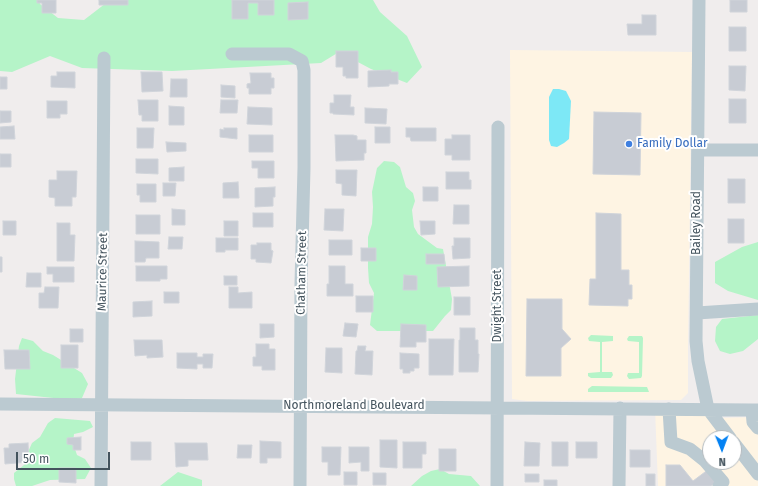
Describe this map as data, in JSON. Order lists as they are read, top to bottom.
{
  "streets": {
    "street": [
      "Bailey Road",
      "Maurice Street",
      "Chatham Street",
      "Dwight Street",
      "Northmoreland Boulevard"
    ]
  },
  "crossings": [
    ["Bailey Road", "Northmoreland Boulevard"],
    ["Maurice Street", "Northmoreland Boulevard"],
    ["Chatham Street", "Northmoreland Boulevard"],
    ["Dwight Street", "Northmoreland Boulevard"]
  ],
  "places": ["Family Dollar"],
  "scale_bar": "50 m",
  "north": "bottom"
}
